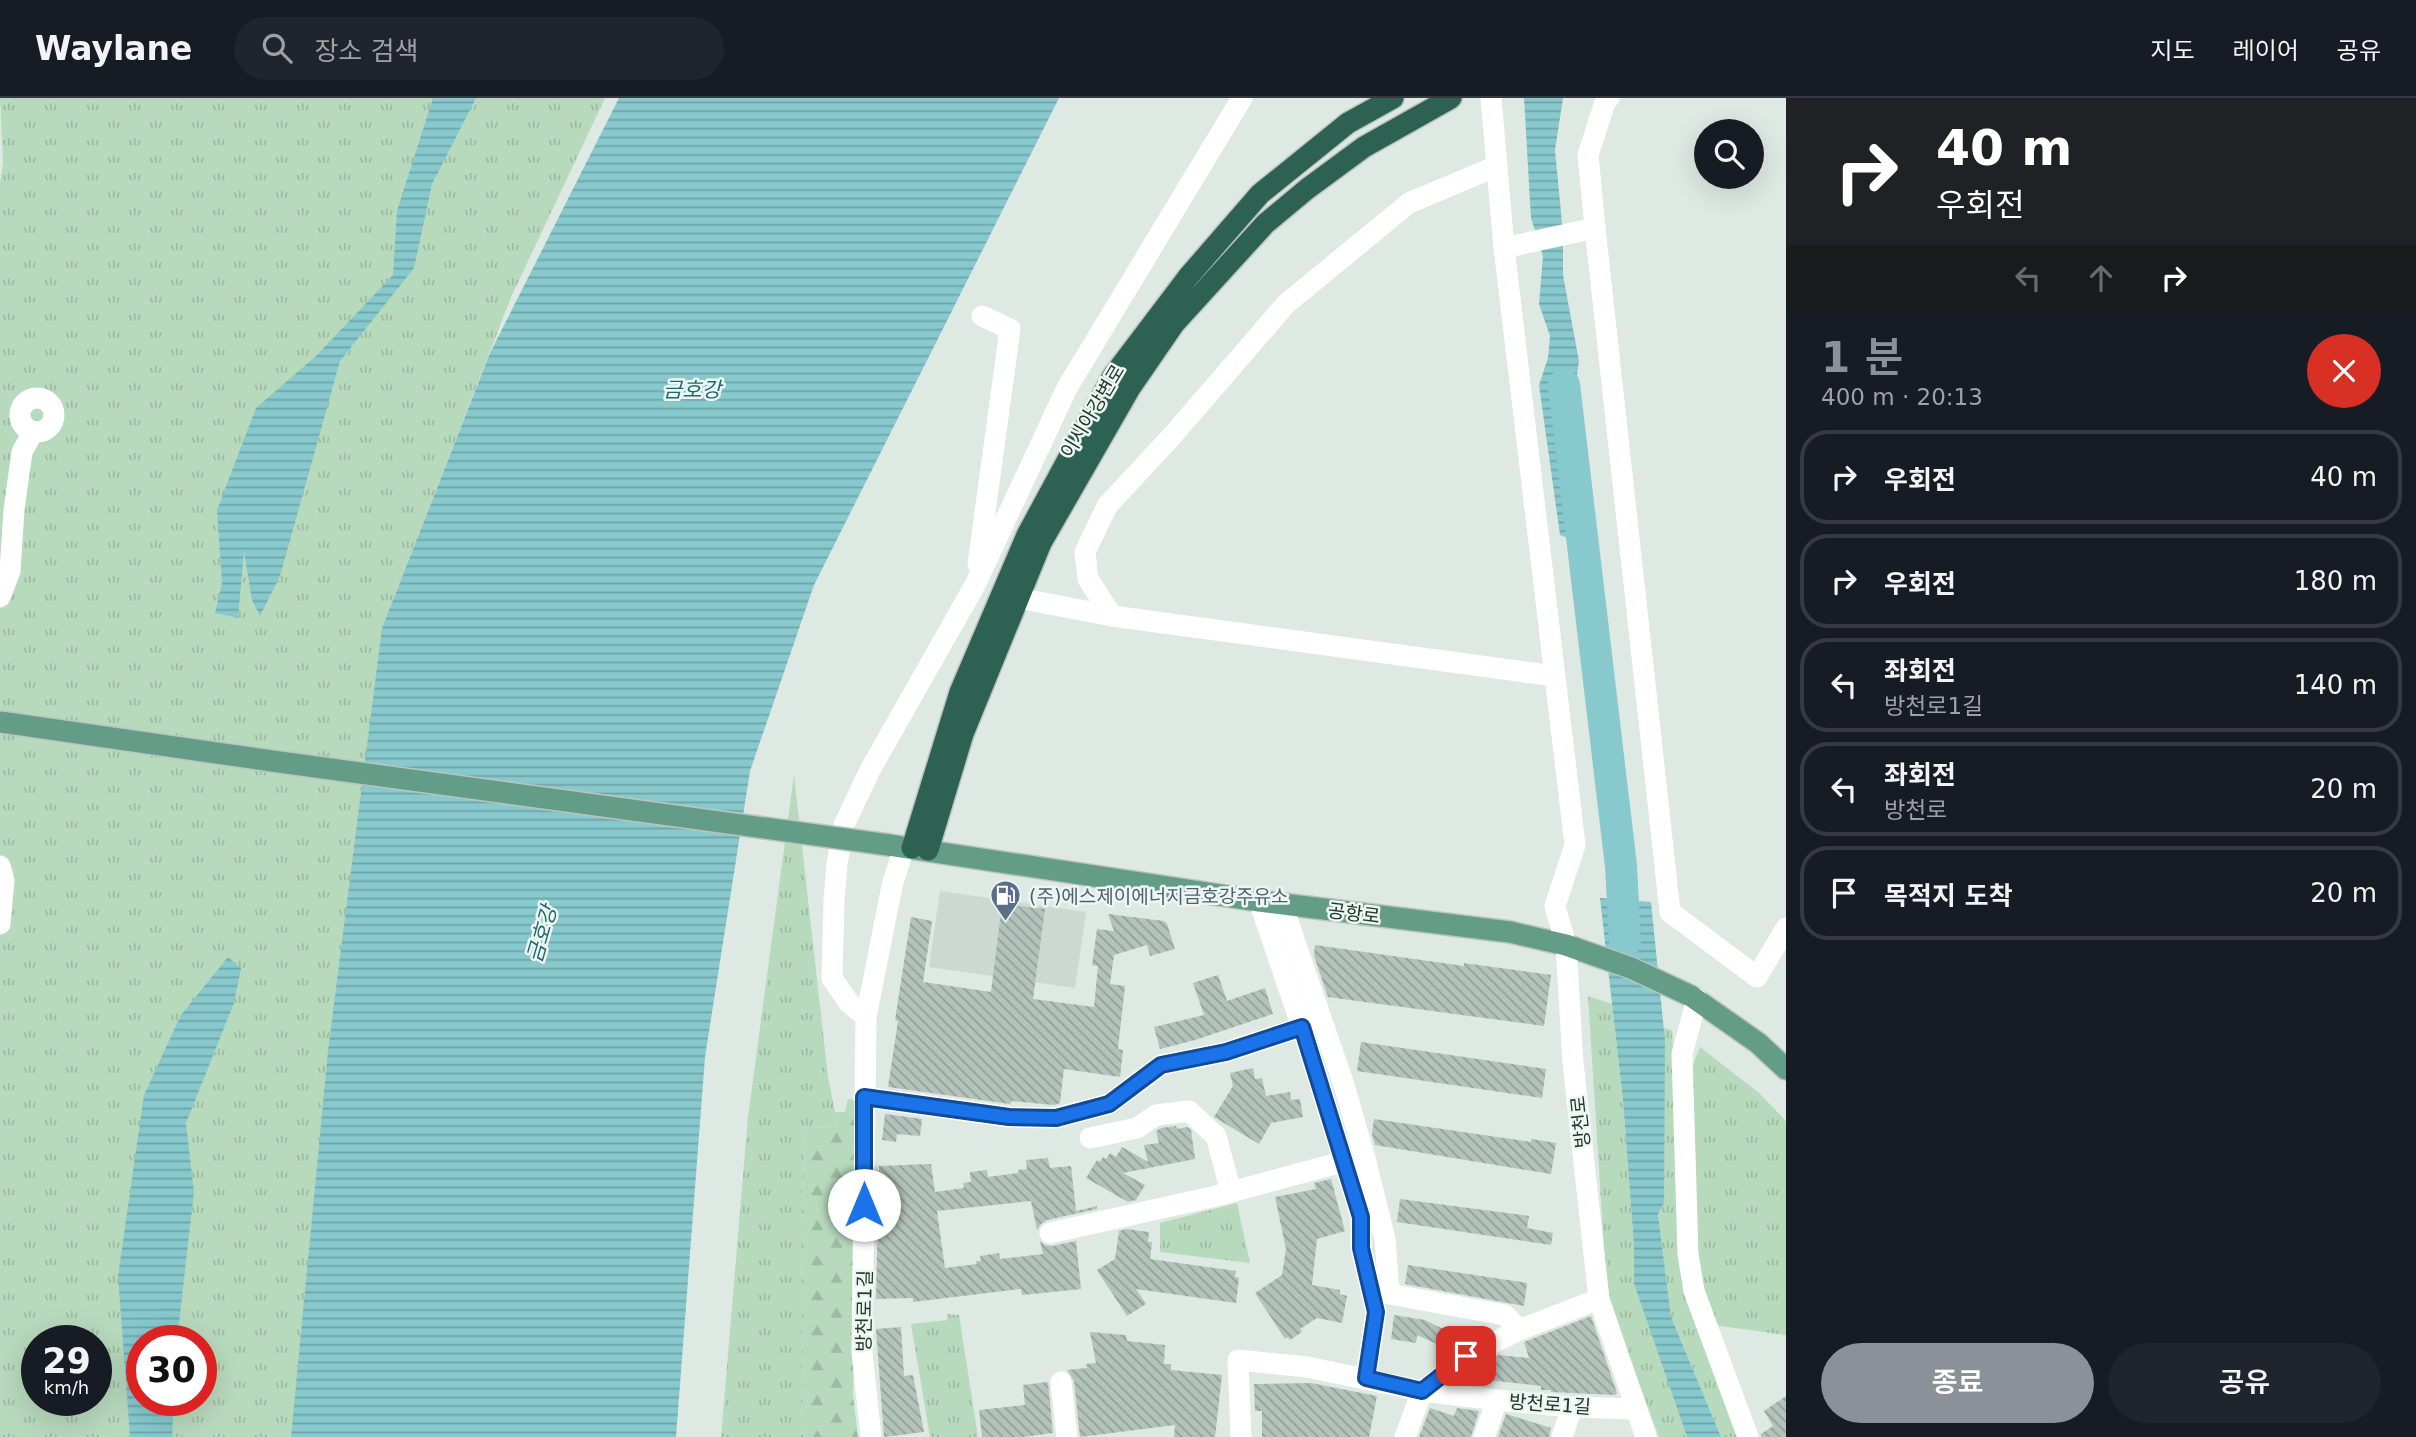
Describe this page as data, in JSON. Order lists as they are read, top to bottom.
{
  "streets": {
    "highway": ["이시아강변로"],
    "main road": ["공항로"],
    "street": ["방천로", "방천로1길"]
  },
  "crossings": [
    ["이시아강변로", "공항로"],
    ["이시아강변로", "방천로1길"],
    ["공항로", "방천로"],
    ["공항로", "방천로1길"],
    ["방천로", "방천로1길"]
  ],
  "water": ["금호강"],
  "places": {
    "fuel station": ["(주)에스제이에너지금호강주유소"]
  },
  "page": {
    "header": "Waylane",
    "search": "장소 검색",
    "nav": ["지도", "레이어", "공유"],
    "turn": ["40 m", "우회전"],
    "heading": ["1 분", "400 m · 20:13"],
    "list": [
      {
        "name": "우회전",
        "value": "40 m"
      },
      {
        "name": "우회전",
        "value": "180 m"
      },
      {
        "name": "좌회전",
        "note": "방천로1길",
        "value": "140 m"
      },
      {
        "name": "좌회전",
        "note": "방천로",
        "value": "20 m"
      },
      {
        "name": "목적지 도착",
        "value": "20 m"
      }
    ],
    "speed": "29 km/h",
    "limit": "30",
    "buttons": ["종료", "공유"]
  }
}
